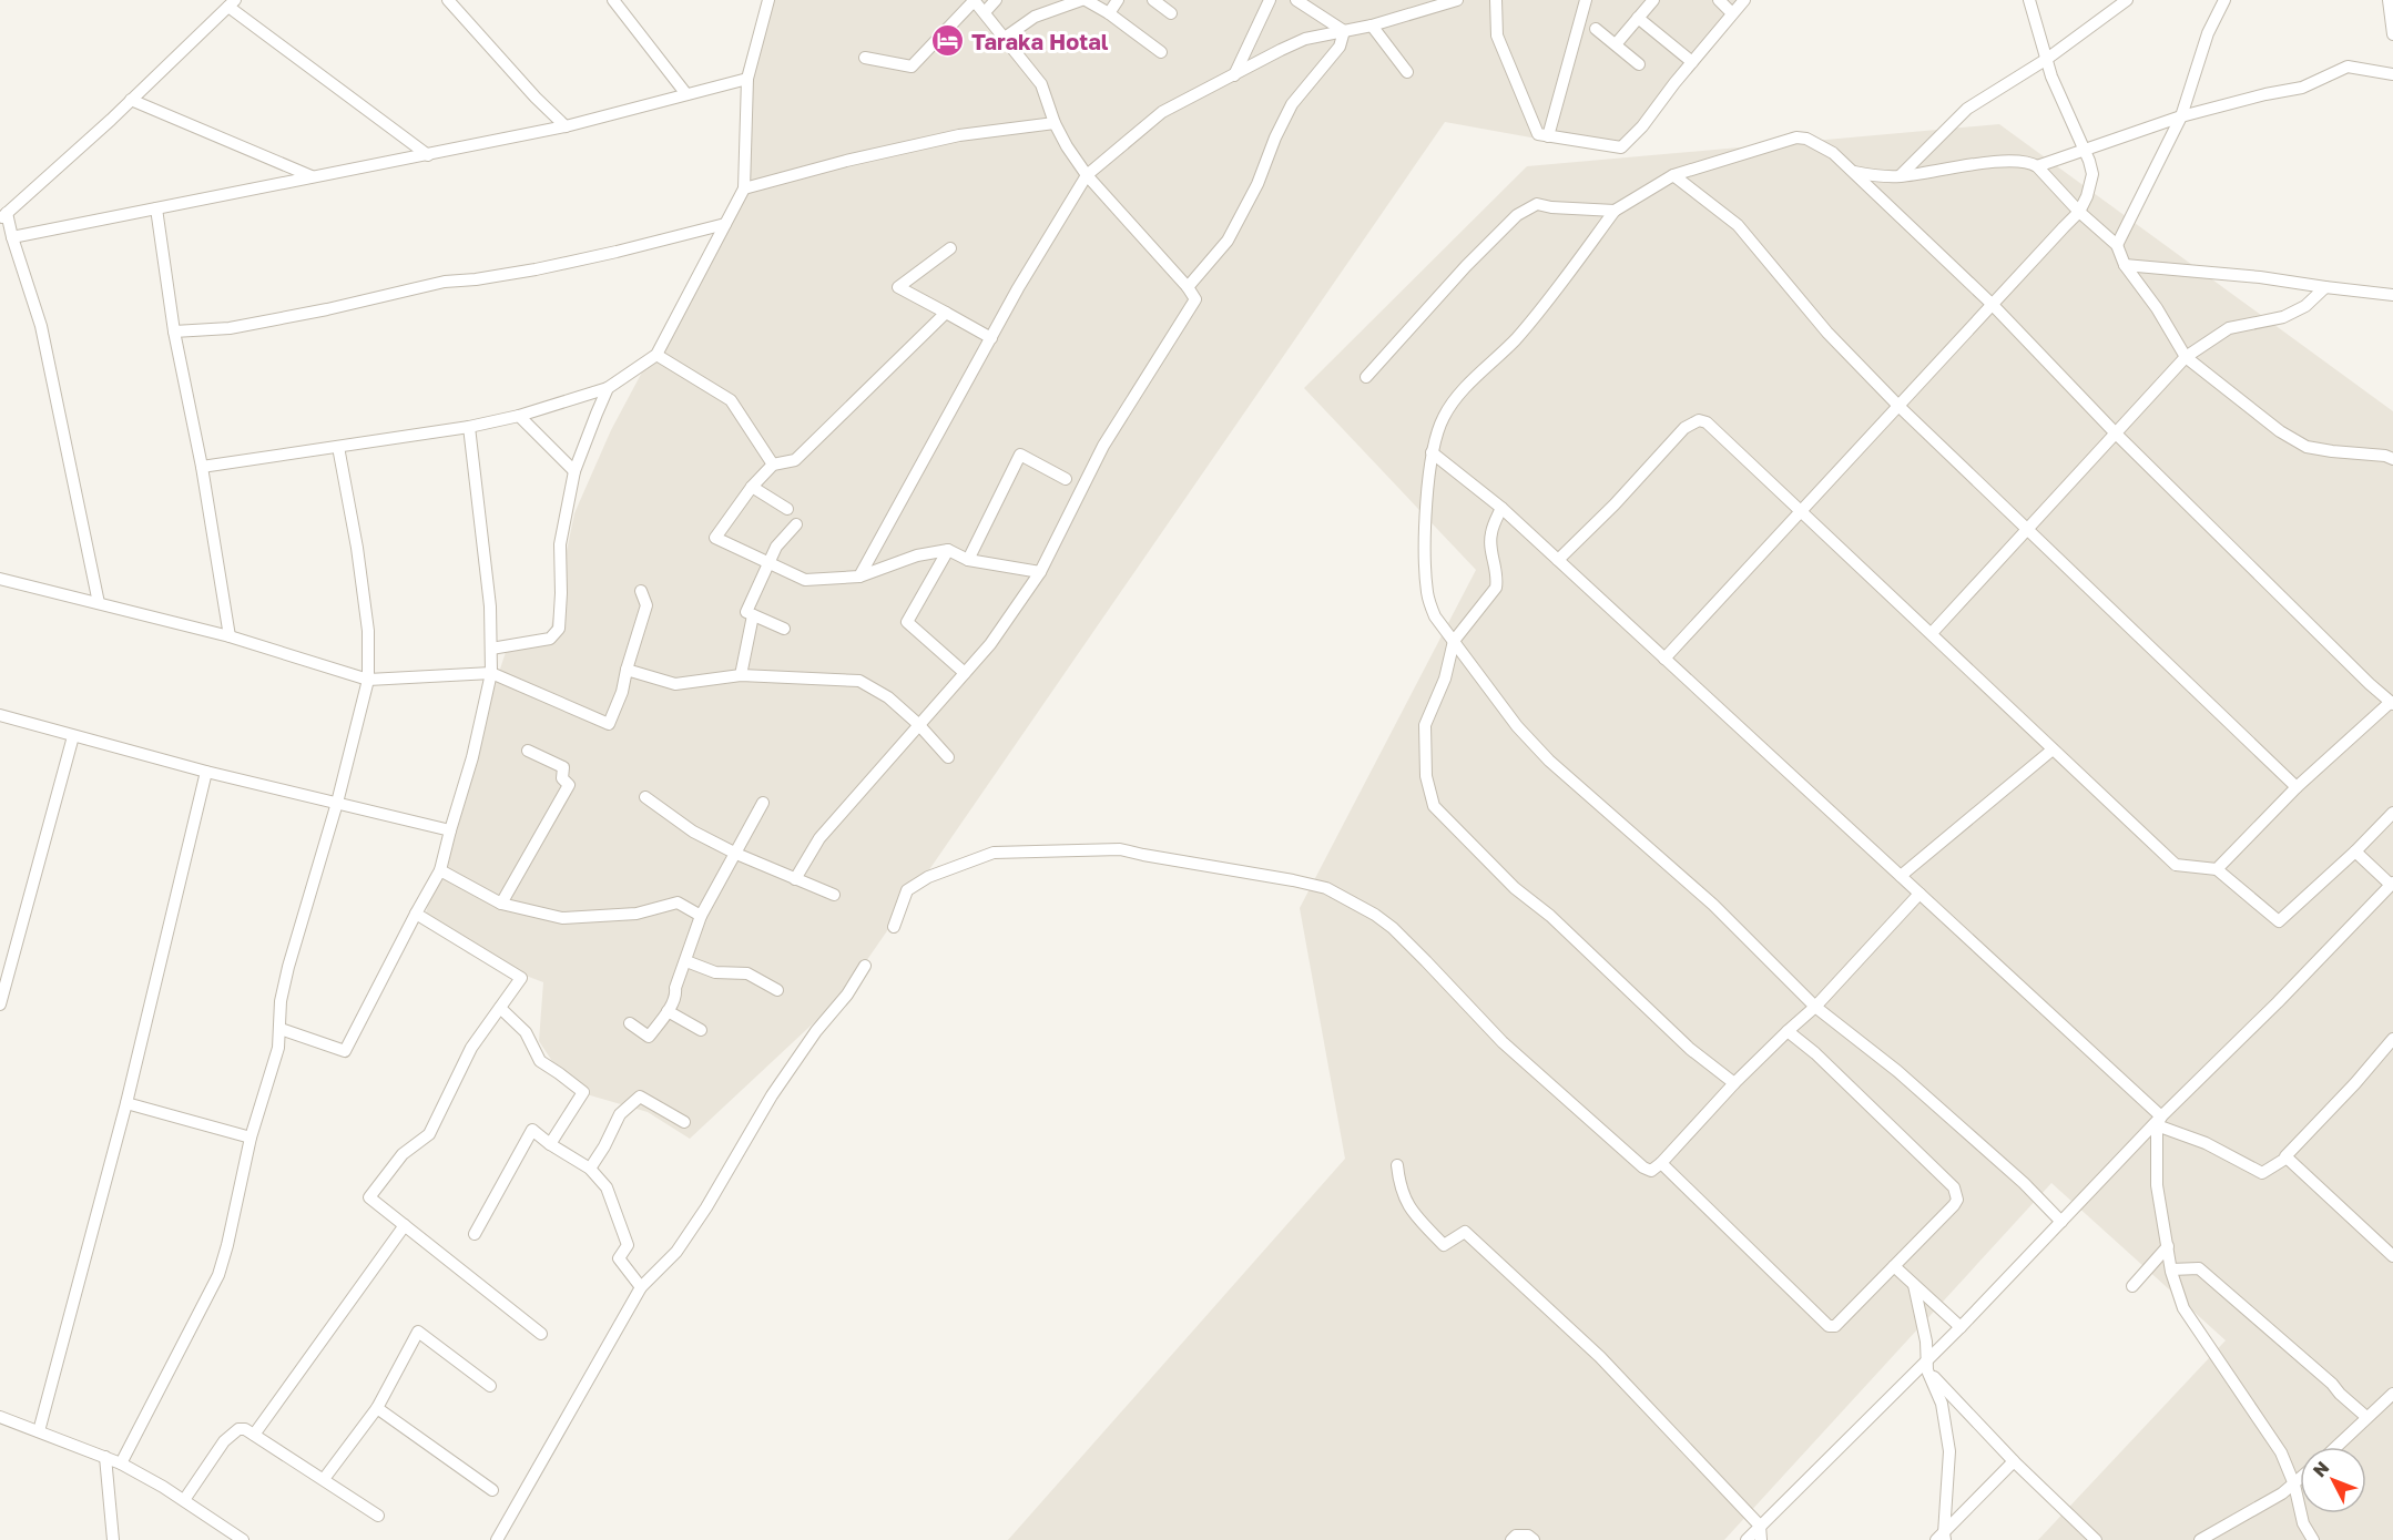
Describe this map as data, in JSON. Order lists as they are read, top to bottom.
{
  "places": {
    "hotel": ["Taraka Hotal"]
  },
  "north": "top left"
}
